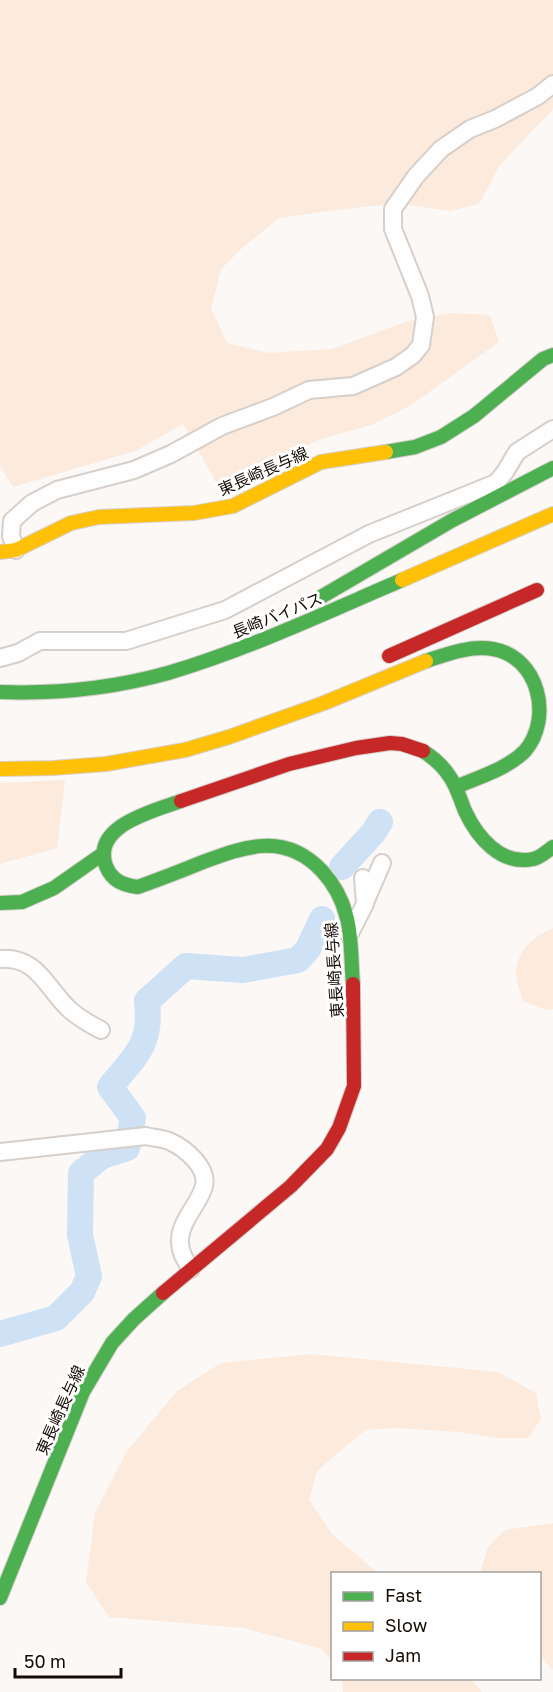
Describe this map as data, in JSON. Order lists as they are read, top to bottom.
{
  "streets": {
    "main road": ["東長崎長与線", "長崎バイパス"]
  },
  "legend": ["Fast", "Slow", "Jam"],
  "scale_bar": "50 m"
}
